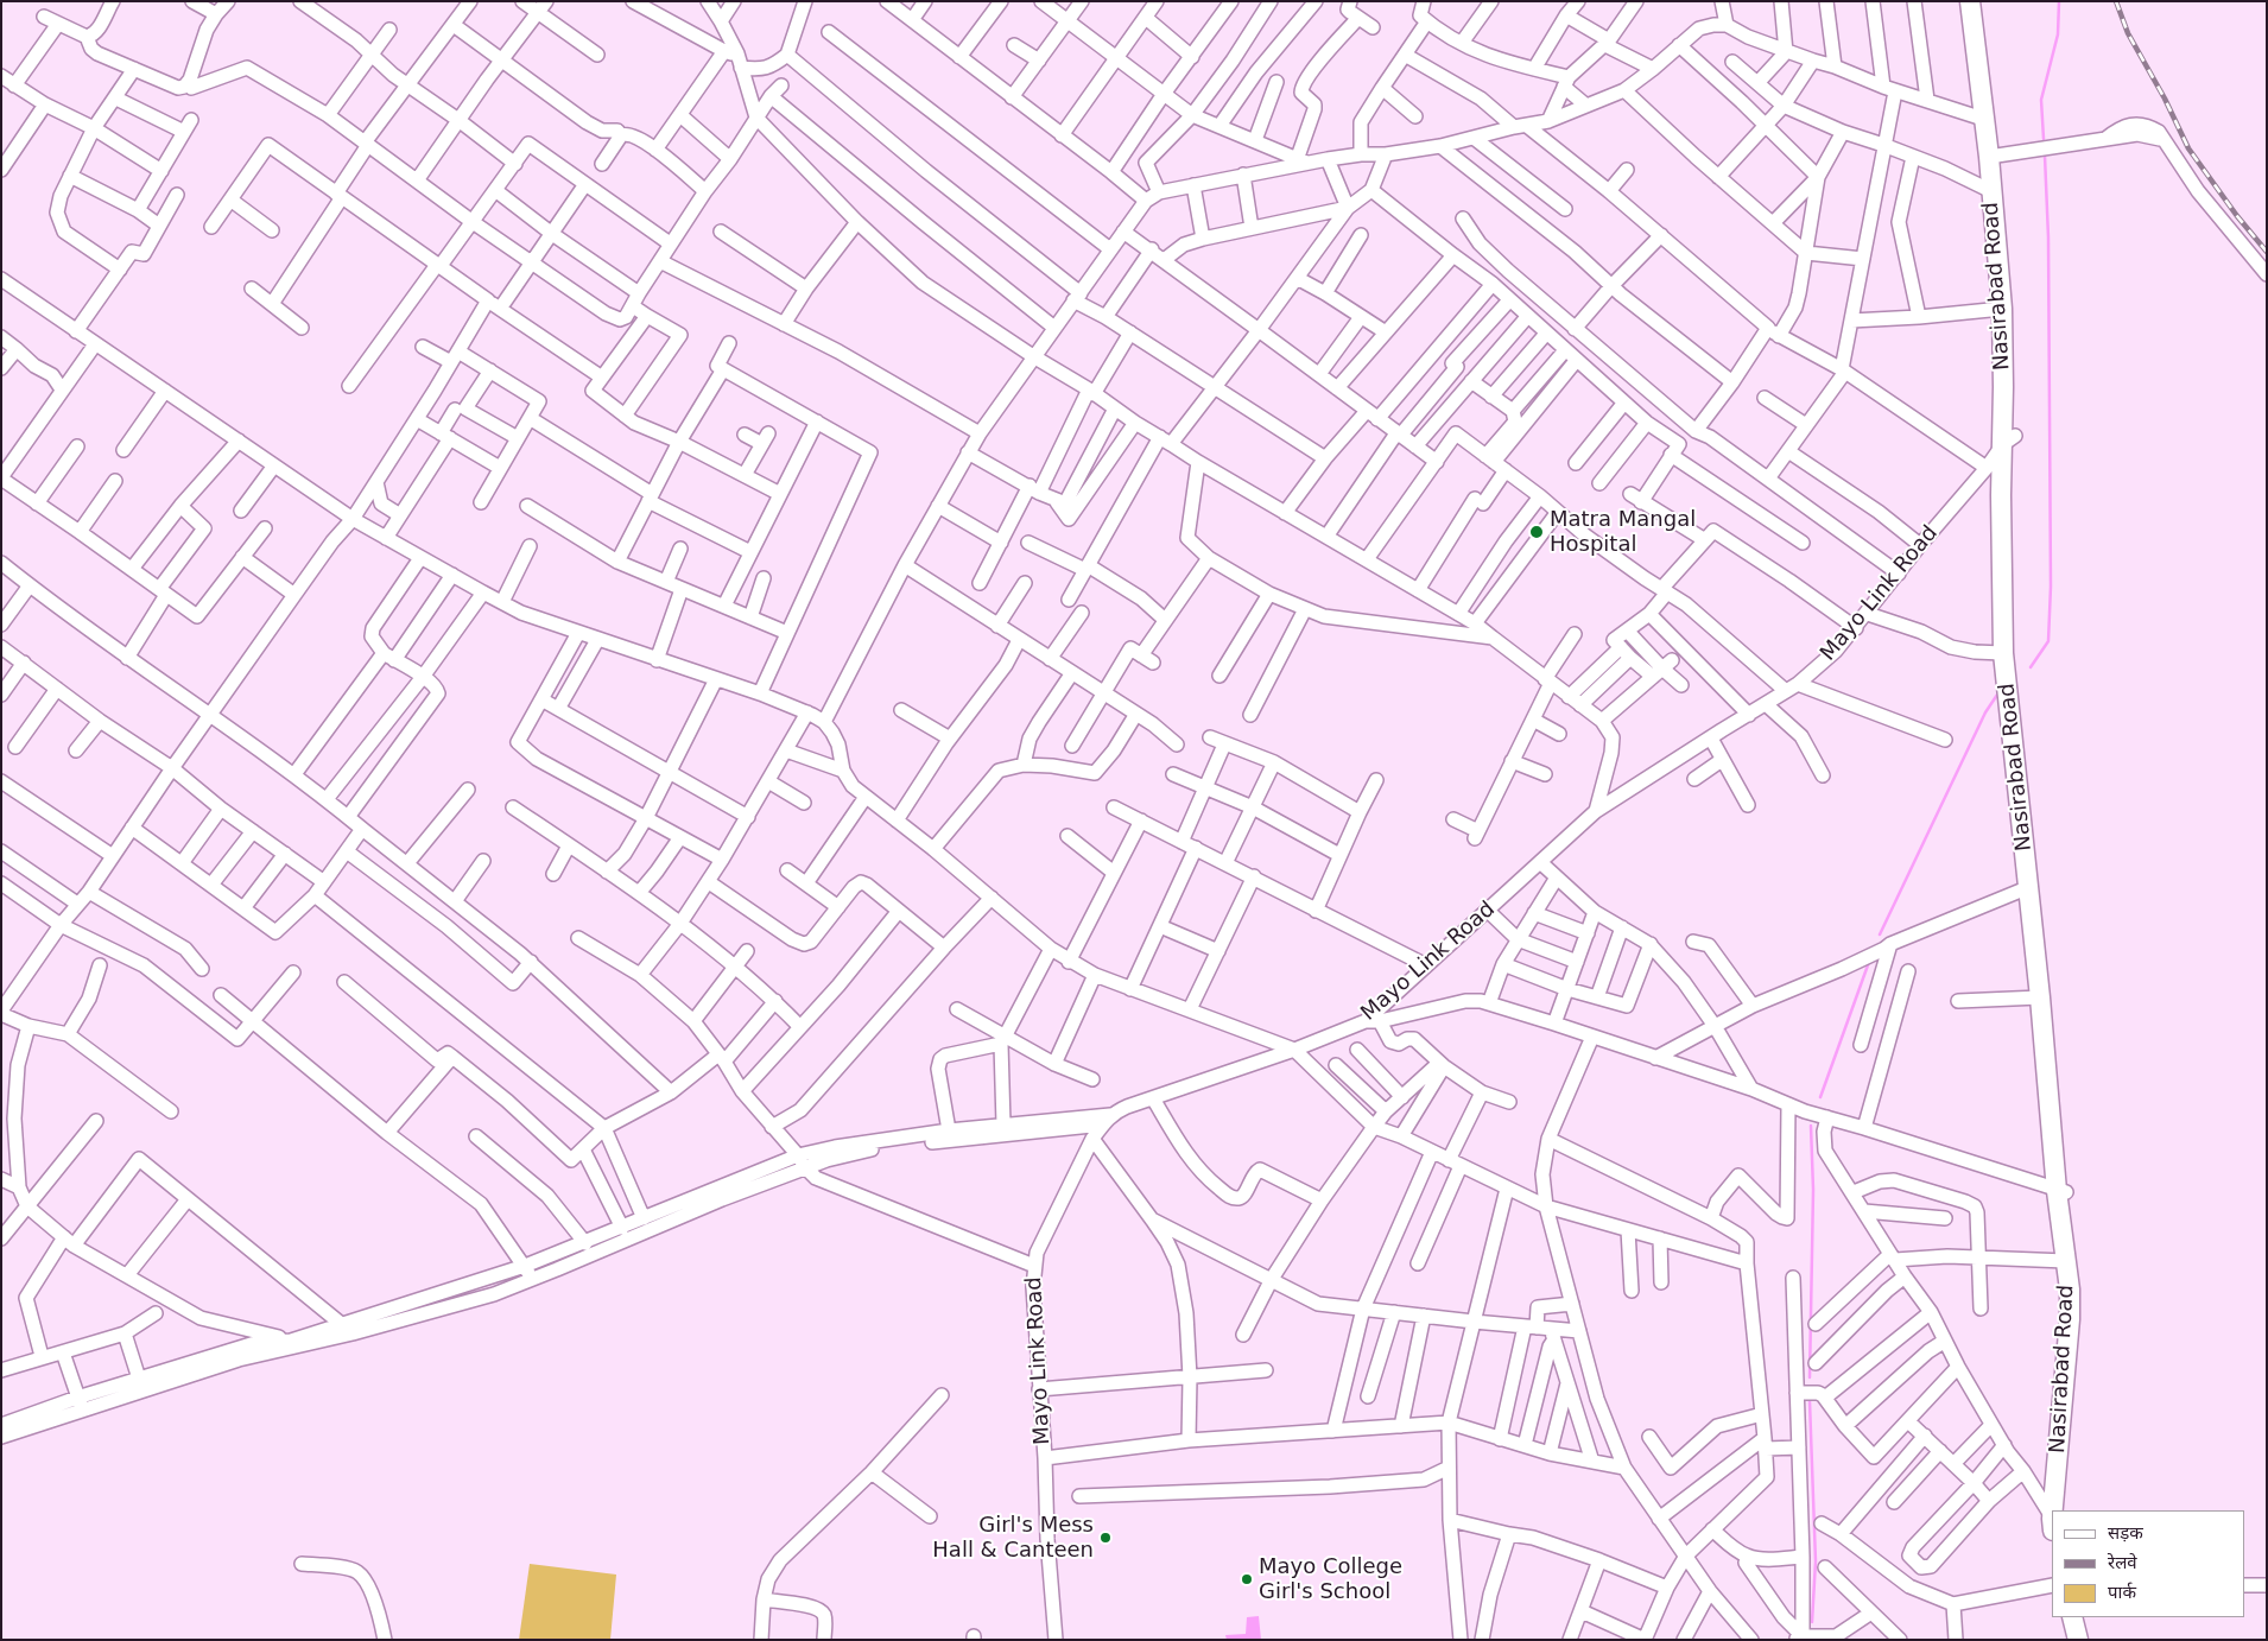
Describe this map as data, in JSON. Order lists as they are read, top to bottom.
{
  "streets": {
    "highway": ["Nasirabad Road"],
    "street": ["Mayo Link Road"]
  },
  "crossings": [
    ["Nasirabad Road", "Mayo Link Road"]
  ],
  "places": ["Matra Mangal Hospital", "Girl's Mess Hall & Canteen", "Mayo College Girl's School"],
  "legend": ["सड़क", "रेलवे", "पार्क"]
}
